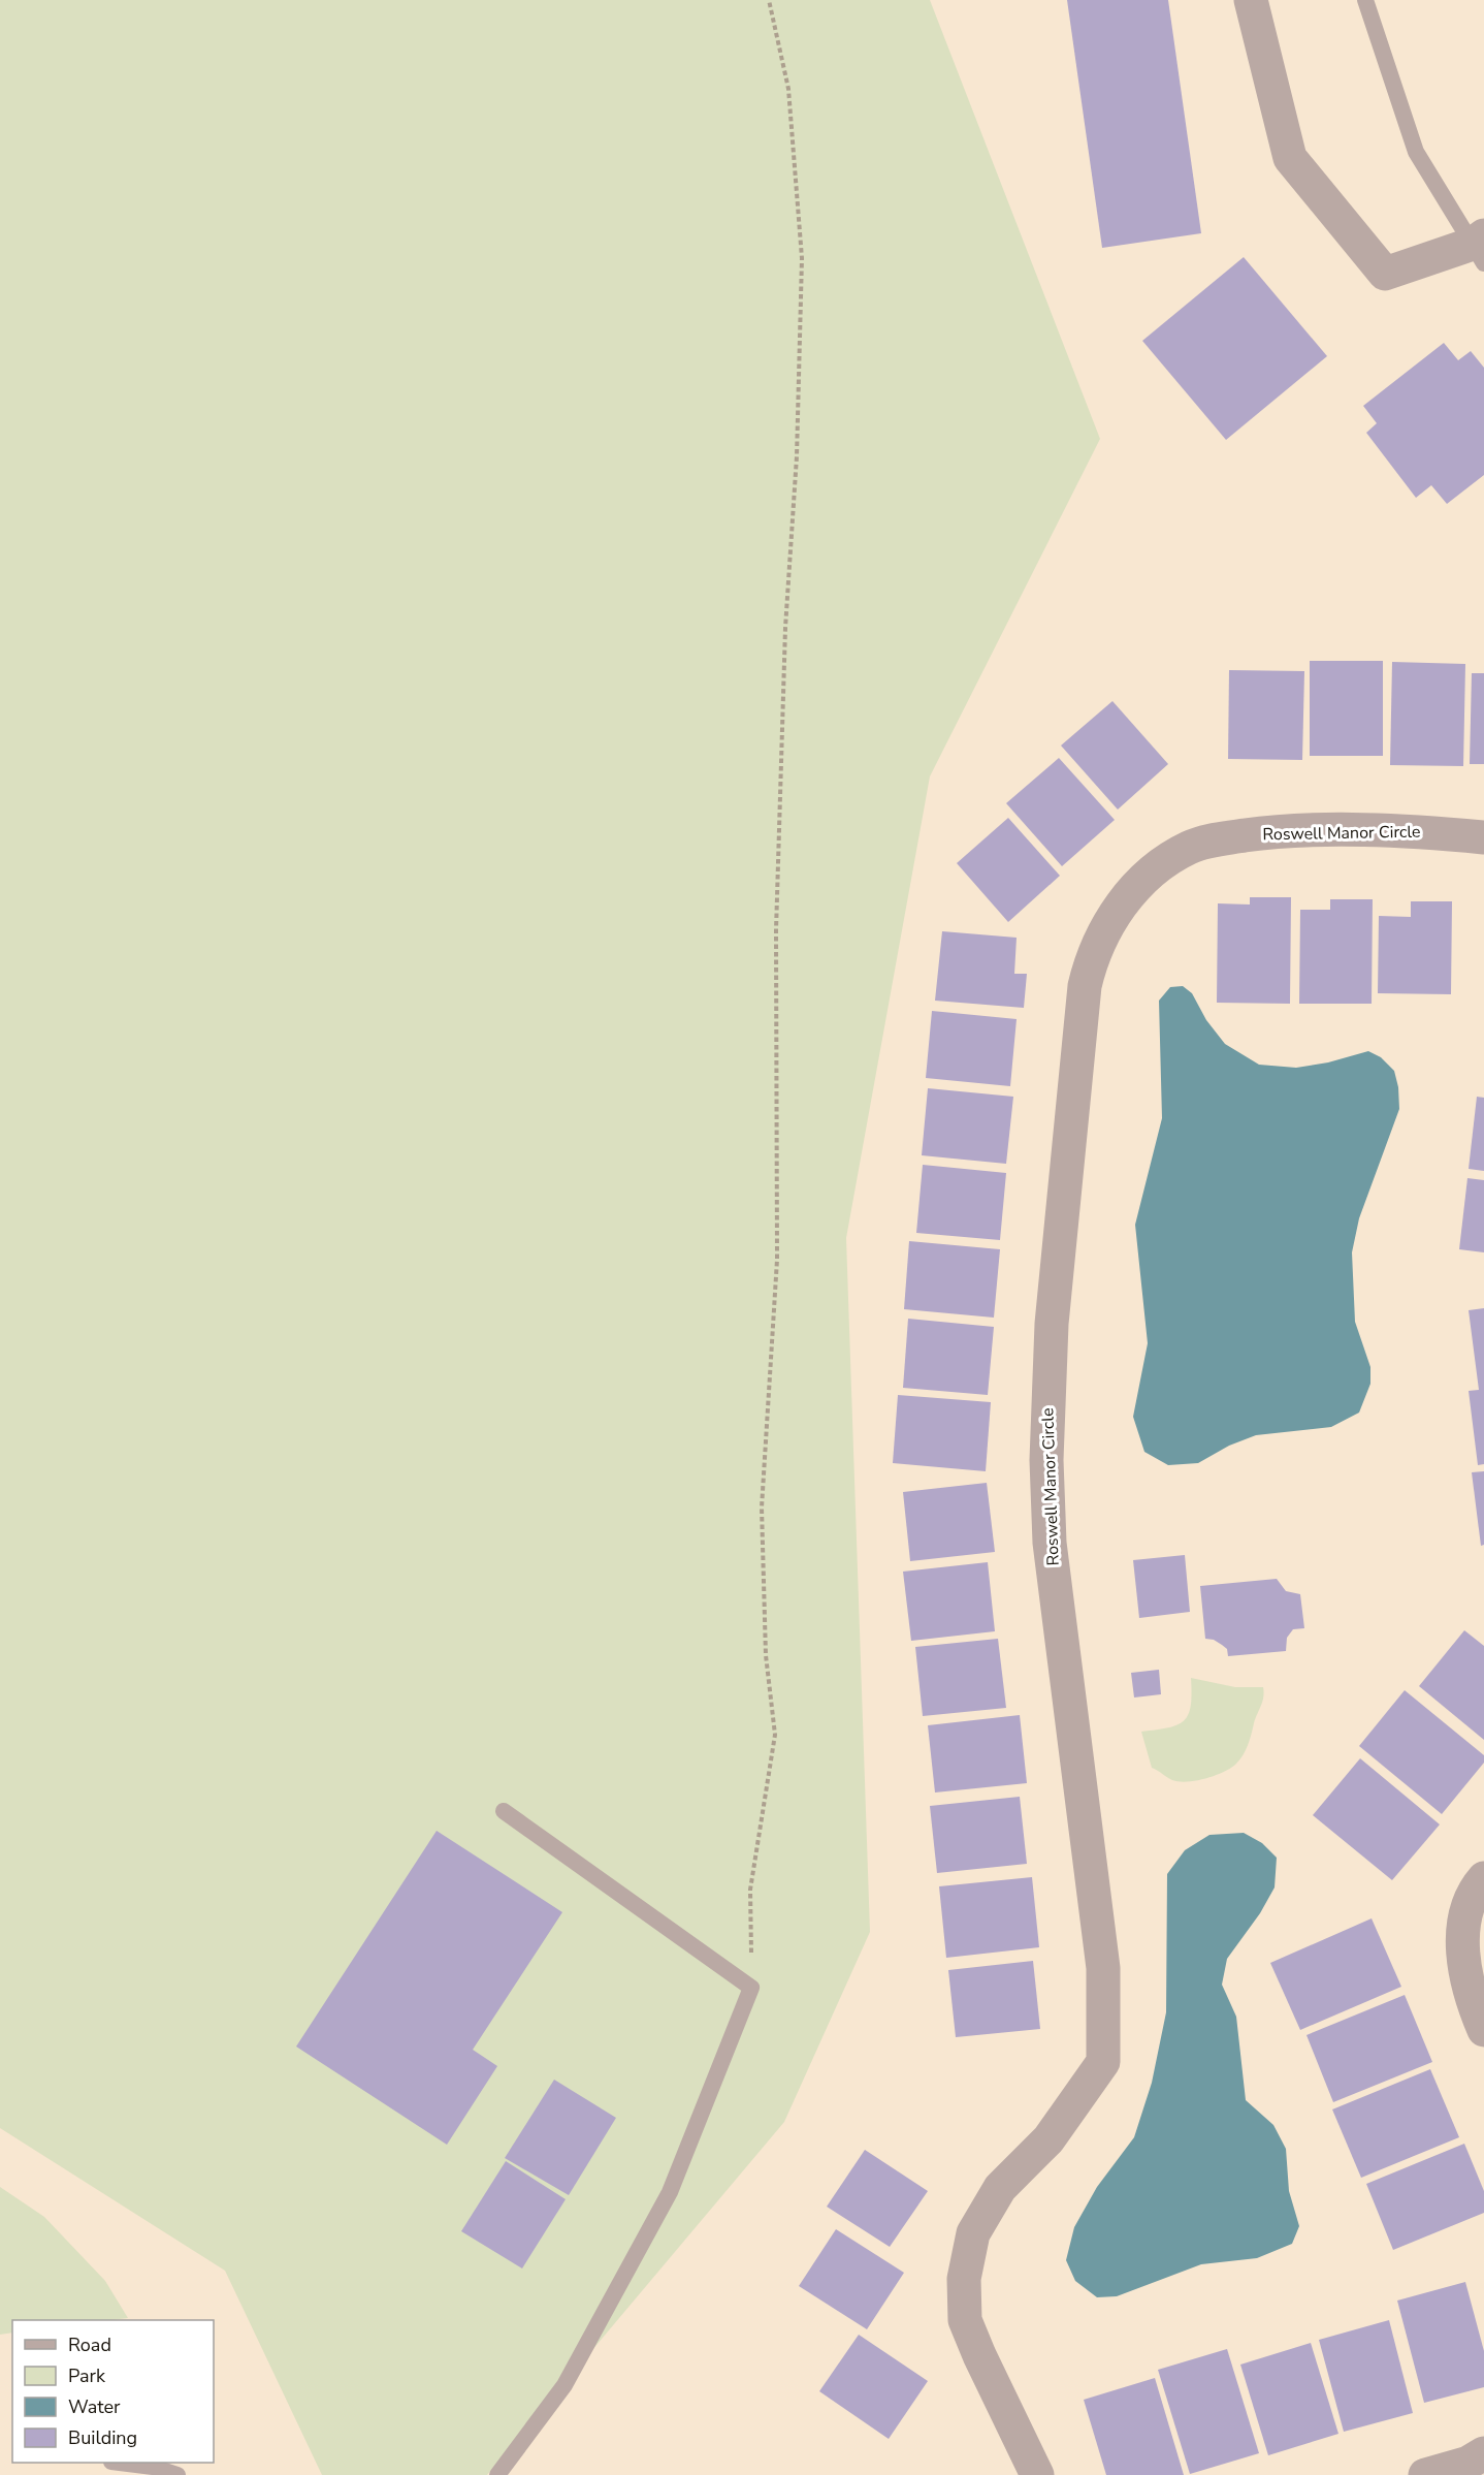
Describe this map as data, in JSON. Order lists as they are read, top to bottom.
{
  "streets": {
    "street": ["Roswell Manor Circle"]
  },
  "legend": [
    "Road",
    "Park",
    "Water",
    "Building"
  ]
}
